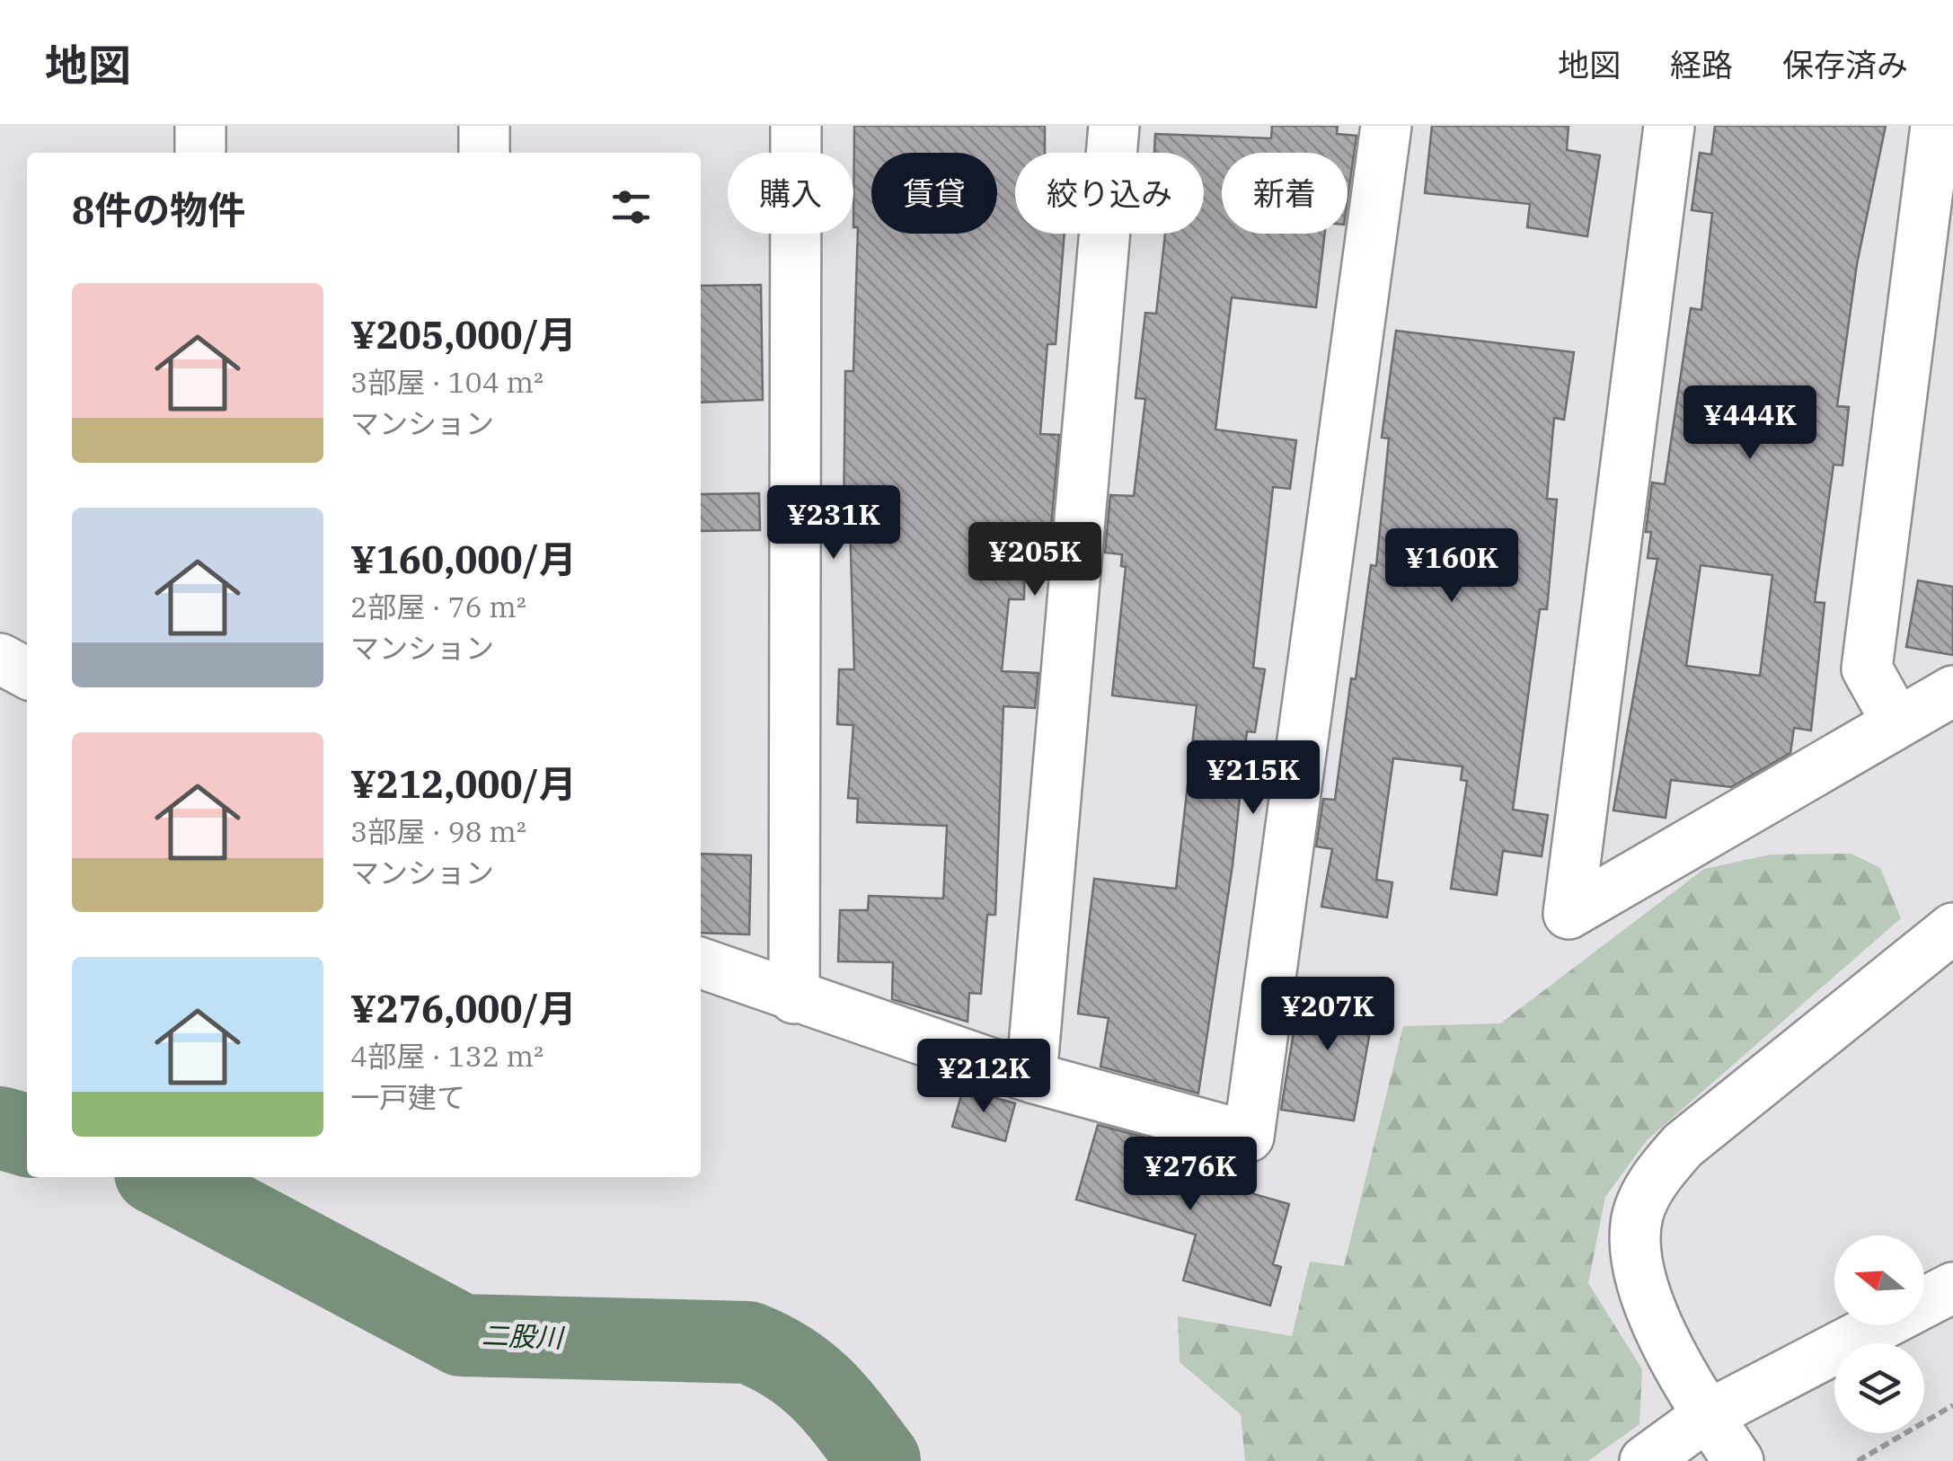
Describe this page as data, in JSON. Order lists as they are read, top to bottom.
{
  "water": ["二股川"],
  "north": "left",
  "page": {
    "header": "地図",
    "nav": ["地図", "経路", "保存済み"],
    "chip": [
      "購入",
      "賃貸",
      "絞り込み",
      "新着"
    ],
    "heading": "8件の物件",
    "list": [
      {
        "name": "¥205,000/月",
        "note": "3部屋 · 104 m² · マンション"
      },
      {
        "name": "¥160,000/月",
        "note": "2部屋 · 76 m² · マンション"
      },
      {
        "name": "¥212,000/月",
        "note": "3部屋 · 98 m² · マンション"
      },
      {
        "name": "¥276,000/月",
        "note": "4部屋 · 132 m² · 一戸建て"
      }
    ],
    "price": [
      "¥444K",
      "¥231K",
      "¥205K",
      "¥160K",
      "¥215K",
      "¥207K",
      "¥212K",
      "¥276K"
    ]
  }
}
